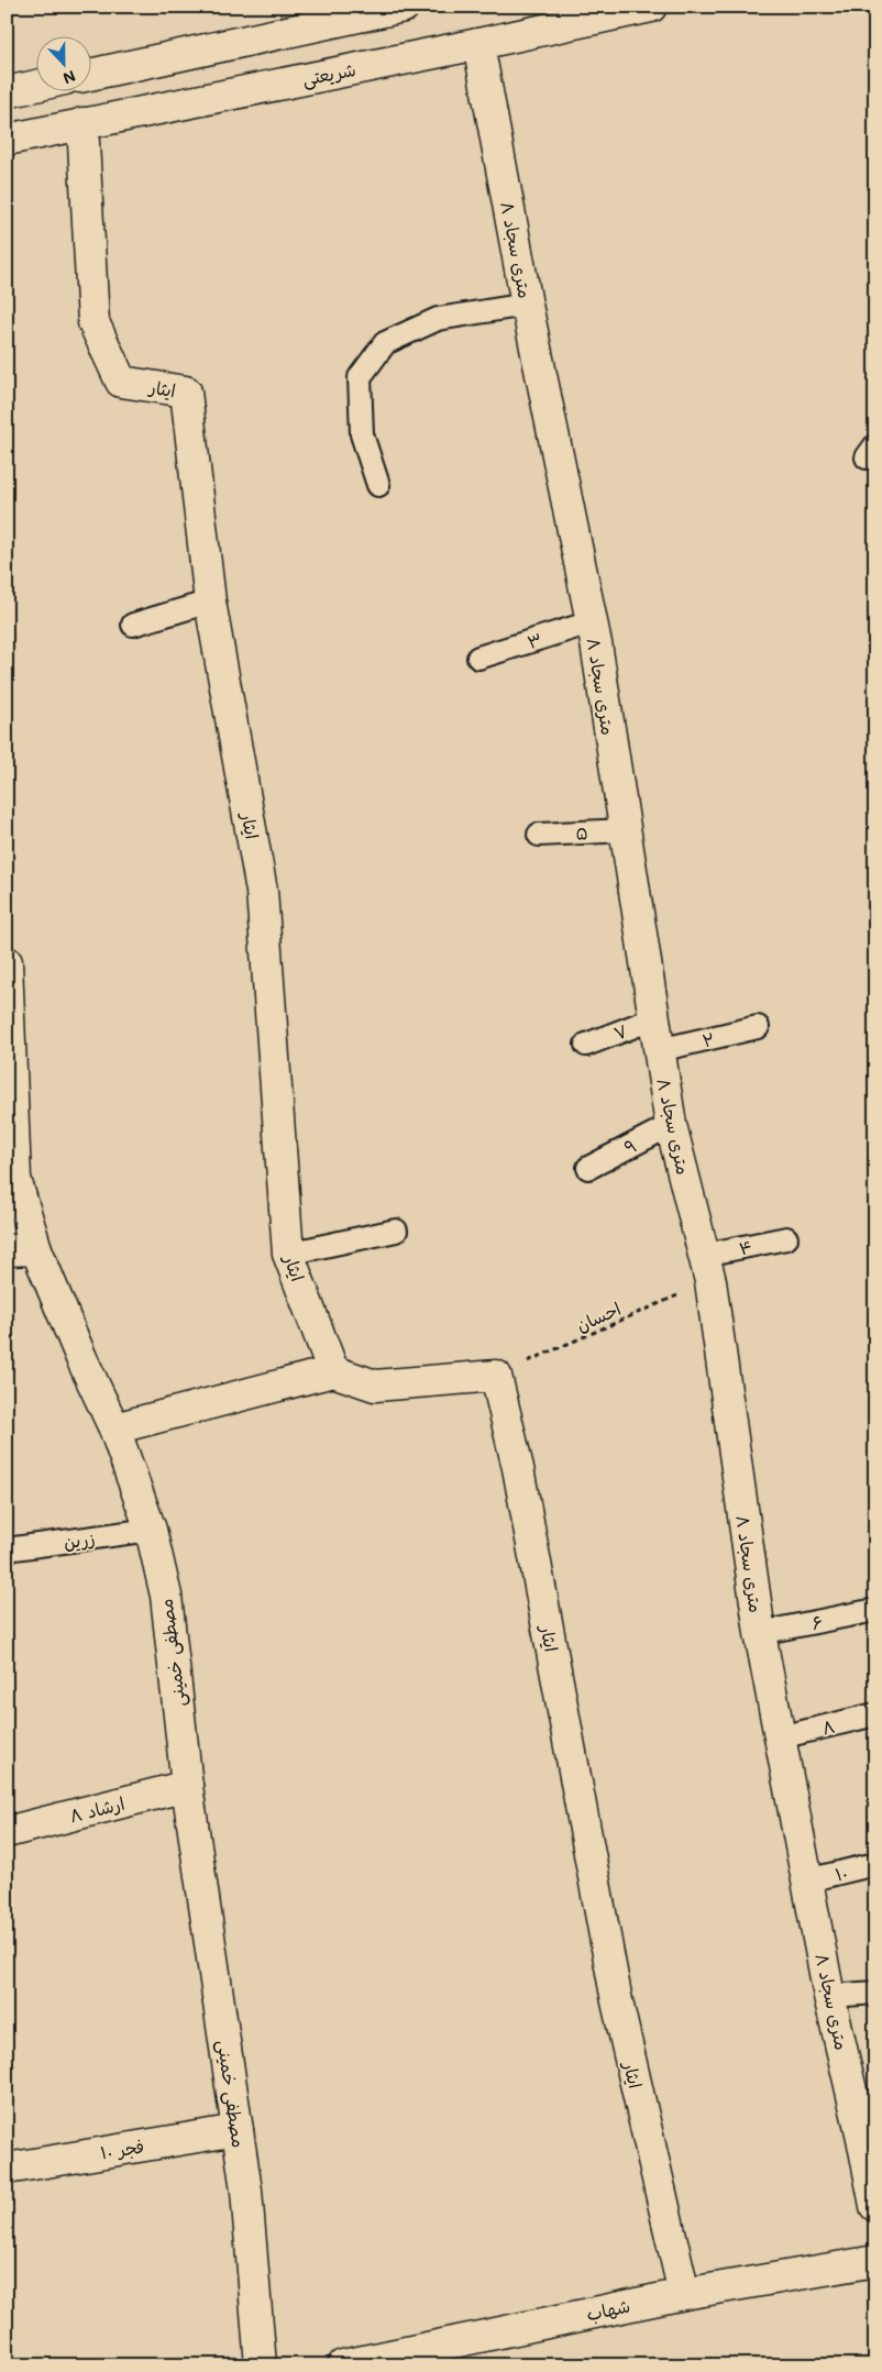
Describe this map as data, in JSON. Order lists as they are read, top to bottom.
{
  "streets": {
    "street": [
      "شریعتی",
      "۸ متری سجاد",
      "ایثار",
      "مصطفی خمینی",
      "ارشاد ۸",
      "فجر ۱۰",
      "شهاب"
    ],
    "lane": [
      "۳",
      "۵",
      "۷",
      "۲",
      "۹",
      "۴",
      "زرین",
      "۶",
      "۸",
      "۱۰"
    ],
    "path": ["احسان"]
  },
  "crossings": [
    ["شریعتی", "۸ متری سجاد"],
    ["شریعتی", "ایثار"],
    ["۸ متری سجاد", "۳"],
    ["۸ متری سجاد", "۵"],
    ["۸ متری سجاد", "۷"],
    ["۸ متری سجاد", "۲"],
    ["۸ متری سجاد", "۹"],
    ["۸ متری سجاد", "۴"],
    ["۸ متری سجاد", "احسان"],
    ["۸ متری سجاد", "۶"],
    ["۸ متری سجاد", "۸"],
    ["۸ متری سجاد", "۱۰"],
    ["ایثار", "احسان"],
    ["ایثار", "شهاب"],
    ["۴", "احسان"],
    ["زرین", "مصطفی خمینی"],
    ["مصطفی خمینی", "ارشاد ۸"],
    ["مصطفی خمینی", "فجر ۱۰"]
  ],
  "north": "bottom"
}
